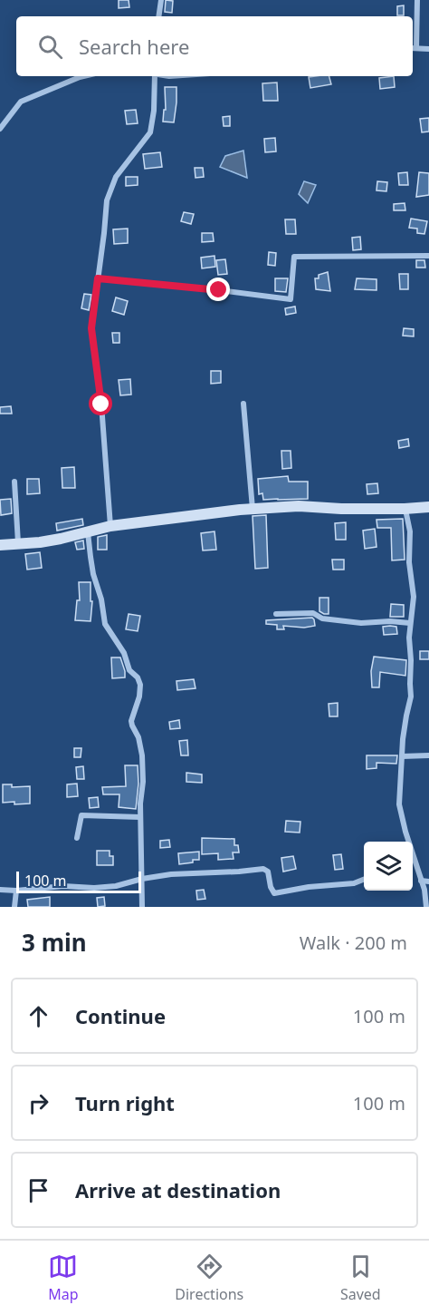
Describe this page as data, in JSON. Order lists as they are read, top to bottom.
{
  "scale_bar": "100 m",
  "page": {
    "search": "Search here",
    "scale": "100 m",
    "heading": ["3 min", "Walk · 200 m"],
    "list": [
      ["Continue", "100 m"],
      ["Turn right", "100 m"],
      "Arrive at destination"
    ],
    "nav": ["Map", "Directions", "Saved"]
  }
}
